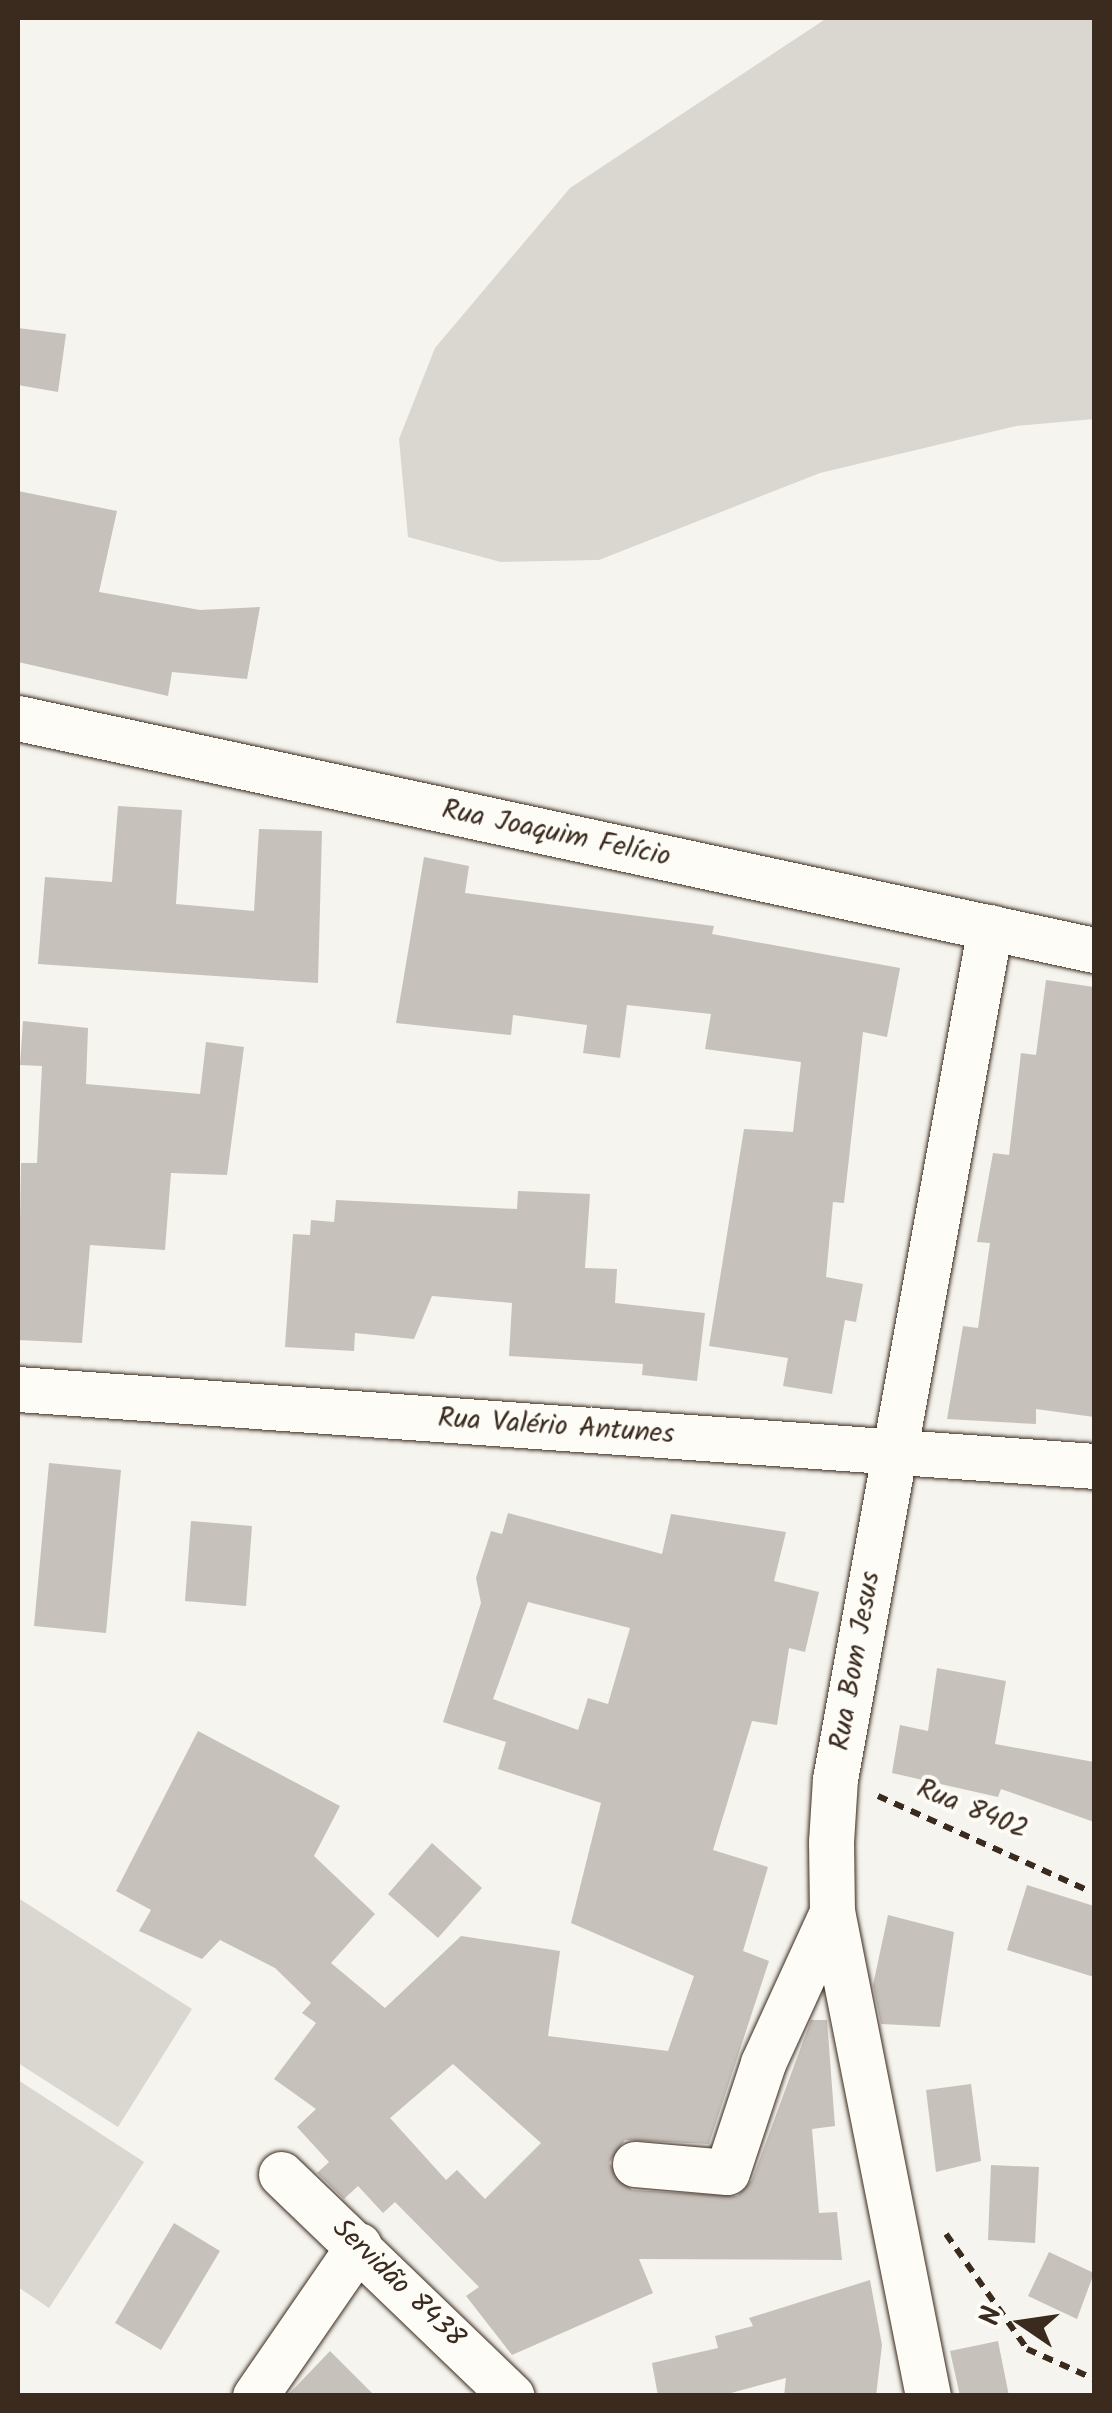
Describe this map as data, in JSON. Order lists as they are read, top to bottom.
{
  "streets": {
    "street": [
      "Rua Joaquim Felício",
      "Rua Valério Antunes",
      "Rua Bom Jesus",
      "Servidão 8438"
    ],
    "path": ["Rua 8402"]
  },
  "crossings": [
    ["Rua Joaquim Felício", "Rua Bom Jesus"],
    ["Rua Valério Antunes", "Rua Bom Jesus"],
    ["Rua Bom Jesus", "Rua 8402"]
  ],
  "north": "left"
}
